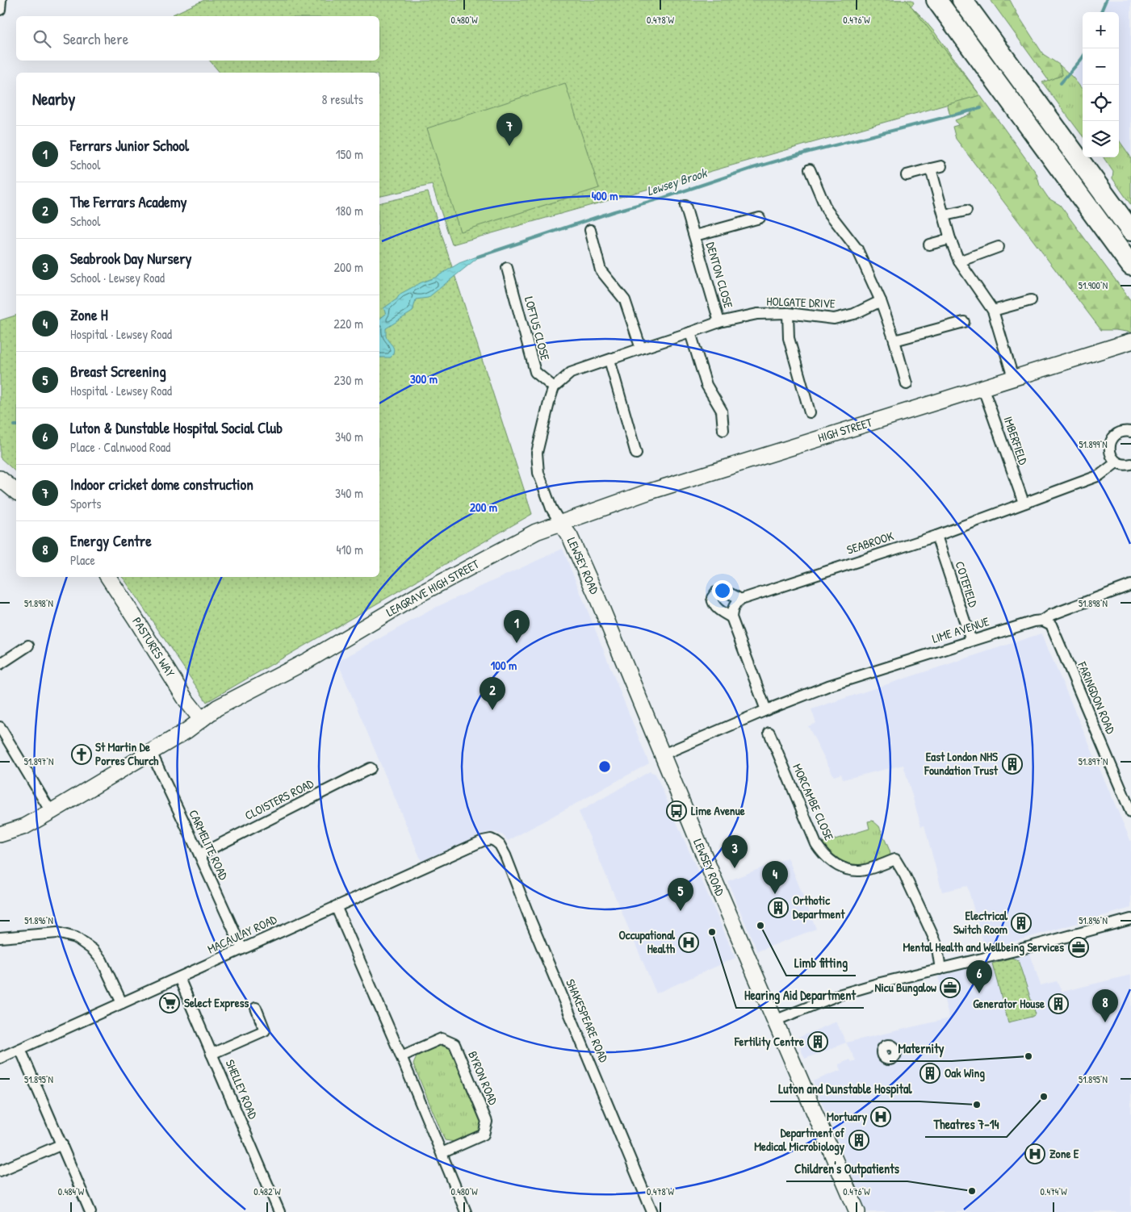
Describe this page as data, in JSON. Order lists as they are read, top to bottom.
{
  "streets": {
    "street": [
      "DENTON CLOSE",
      "HOLGATE DRIVE",
      "LOFTUS CLOSE",
      "HIGH STREET",
      "IMBERFIELD",
      "SEABROOK",
      "LEWSEY ROAD",
      "COTEFIELD",
      "LEAGRAVE HIGH STREET",
      "LIME AVENUE",
      "PASTURES WAY",
      "FARINGDON ROAD",
      "CLOISTERS ROAD",
      "MORCAMBE CLOSE",
      "CARMELITE ROAD",
      "MACAULAY ROAD",
      "SHAKESPEARE ROAD",
      "BYRON ROAD",
      "SHELLEY ROAD"
    ]
  },
  "crossings": [
    ["DENTON CLOSE", "HOLGATE DRIVE"],
    ["HOLGATE DRIVE", "LOFTUS CLOSE"],
    ["HIGH STREET", "IMBERFIELD"],
    ["HIGH STREET", "LEWSEY ROAD"],
    ["HIGH STREET", "LEAGRAVE HIGH STREET"],
    ["IMBERFIELD", "SEABROOK"],
    ["SEABROOK", "COTEFIELD"],
    ["LEWSEY ROAD", "LEAGRAVE HIGH STREET"],
    ["LEWSEY ROAD", "LIME AVENUE"],
    ["COTEFIELD", "LIME AVENUE"],
    ["LEAGRAVE HIGH STREET", "PASTURES WAY"],
    ["LEAGRAVE HIGH STREET", "CARMELITE ROAD"],
    ["LIME AVENUE", "FARINGDON ROAD"],
    ["CLOISTERS ROAD", "CARMELITE ROAD"],
    ["CARMELITE ROAD", "MACAULAY ROAD"],
    ["MACAULAY ROAD", "SHAKESPEARE ROAD"],
    ["MACAULAY ROAD", "SHELLEY ROAD"]
  ],
  "water": ["Lewsey Brook"],
  "places": {
    "church": ["St Martin De Porres Church"],
    "building": [
      "East London NHS Foundation Trust",
      "Orthotic Department",
      "Electrical Switch Room",
      "Generator House",
      "Fertility Centre",
      "Oak Wing",
      "Department of Medical Microbiology"
    ],
    "bus stop": ["Lime Avenue"],
    "other": [
      "Limb fitting",
      "Hearing Aid Department",
      "Maternity",
      "Theatres 7-14",
      "Luton and Dunstable Hospital",
      "Children's Outpatients"
    ],
    "hospital": ["Occupational Health", "Mortuary", "Zone E"],
    "office": ["Mental Health and Wellbeing Services", "Nicu Bungalow"],
    "supermarket": ["Select Express"]
  },
  "page": {
    "map_buttons": ["+", "−"],
    "search": "Search here",
    "heading": ["Nearby", "8 results"],
    "pins": [
      "7",
      "1",
      "2",
      "3",
      "4",
      "5",
      "6",
      "8"
    ],
    "list": [
      {
        "mark": "1",
        "name": "Ferrars Junior School",
        "note": "School",
        "value": "150 m"
      },
      {
        "mark": "2",
        "name": "The Ferrars Academy",
        "note": "School",
        "value": "180 m"
      },
      {
        "mark": "3",
        "name": "Seabrook Day Nursery",
        "note": "School · Lewsey Road",
        "value": "200 m"
      },
      {
        "mark": "4",
        "name": "Zone H",
        "note": "Hospital · Lewsey Road",
        "value": "220 m"
      },
      {
        "mark": "5",
        "name": "Breast Screening",
        "note": "Hospital · Lewsey Road",
        "value": "230 m"
      },
      {
        "mark": "6",
        "name": "Luton & Dunstable Hospital Social Club",
        "note": "Place · Calnwood Road",
        "value": "340 m"
      },
      {
        "mark": "7",
        "name": "Indoor cricket dome construction",
        "note": "Sports",
        "value": "340 m"
      },
      {
        "mark": "8",
        "name": "Energy Centre",
        "note": "Place",
        "value": "410 m"
      }
    ]
  },
  "coordinates": [
    "0.480°W",
    "0.478°W",
    "0.476°W",
    "51.900°N",
    "51.899°N",
    "51.898°N",
    "51.897°N",
    "51.896°N",
    "51.895°N",
    "0.484°W",
    "0.482°W",
    "0.474°W"
  ],
  "rings": [
    "400 m",
    "300 m",
    "200 m",
    "100 m"
  ]
}
